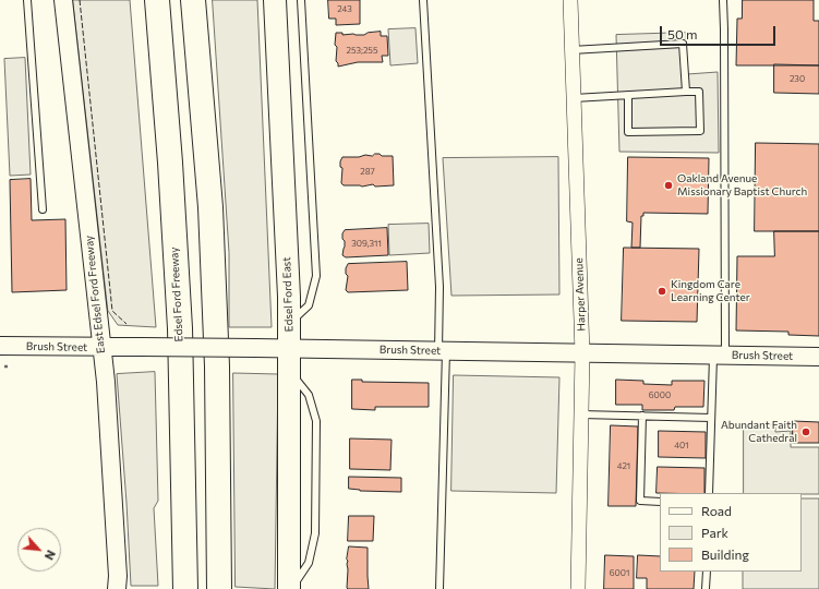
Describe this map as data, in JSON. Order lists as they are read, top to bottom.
{
  "streets": {
    "highway": ["Edsel Ford Freeway"],
    "main road": ["Edsel Ford East"],
    "street": ["East Edsel Ford Freeway", "Harper Avenue", "Brush Street"]
  },
  "crossings": [
    ["East Edsel Ford Freeway", "Brush Street"],
    ["Edsel Ford East", "Brush Street"],
    ["Harper Avenue", "Brush Street"]
  ],
  "places": ["Oakland Avenue Missionary Baptist Church", "Kingdom Care Learning Center", "Abundant Faith Cathedral"],
  "house_numbers": [
    "243",
    "253;255",
    "230",
    "287",
    "309,311",
    "6000",
    "401",
    "421",
    "6001"
  ],
  "legend": ["Road", "Park", "Building"],
  "scale_bar": "50 m",
  "north": "bottom right"
}
